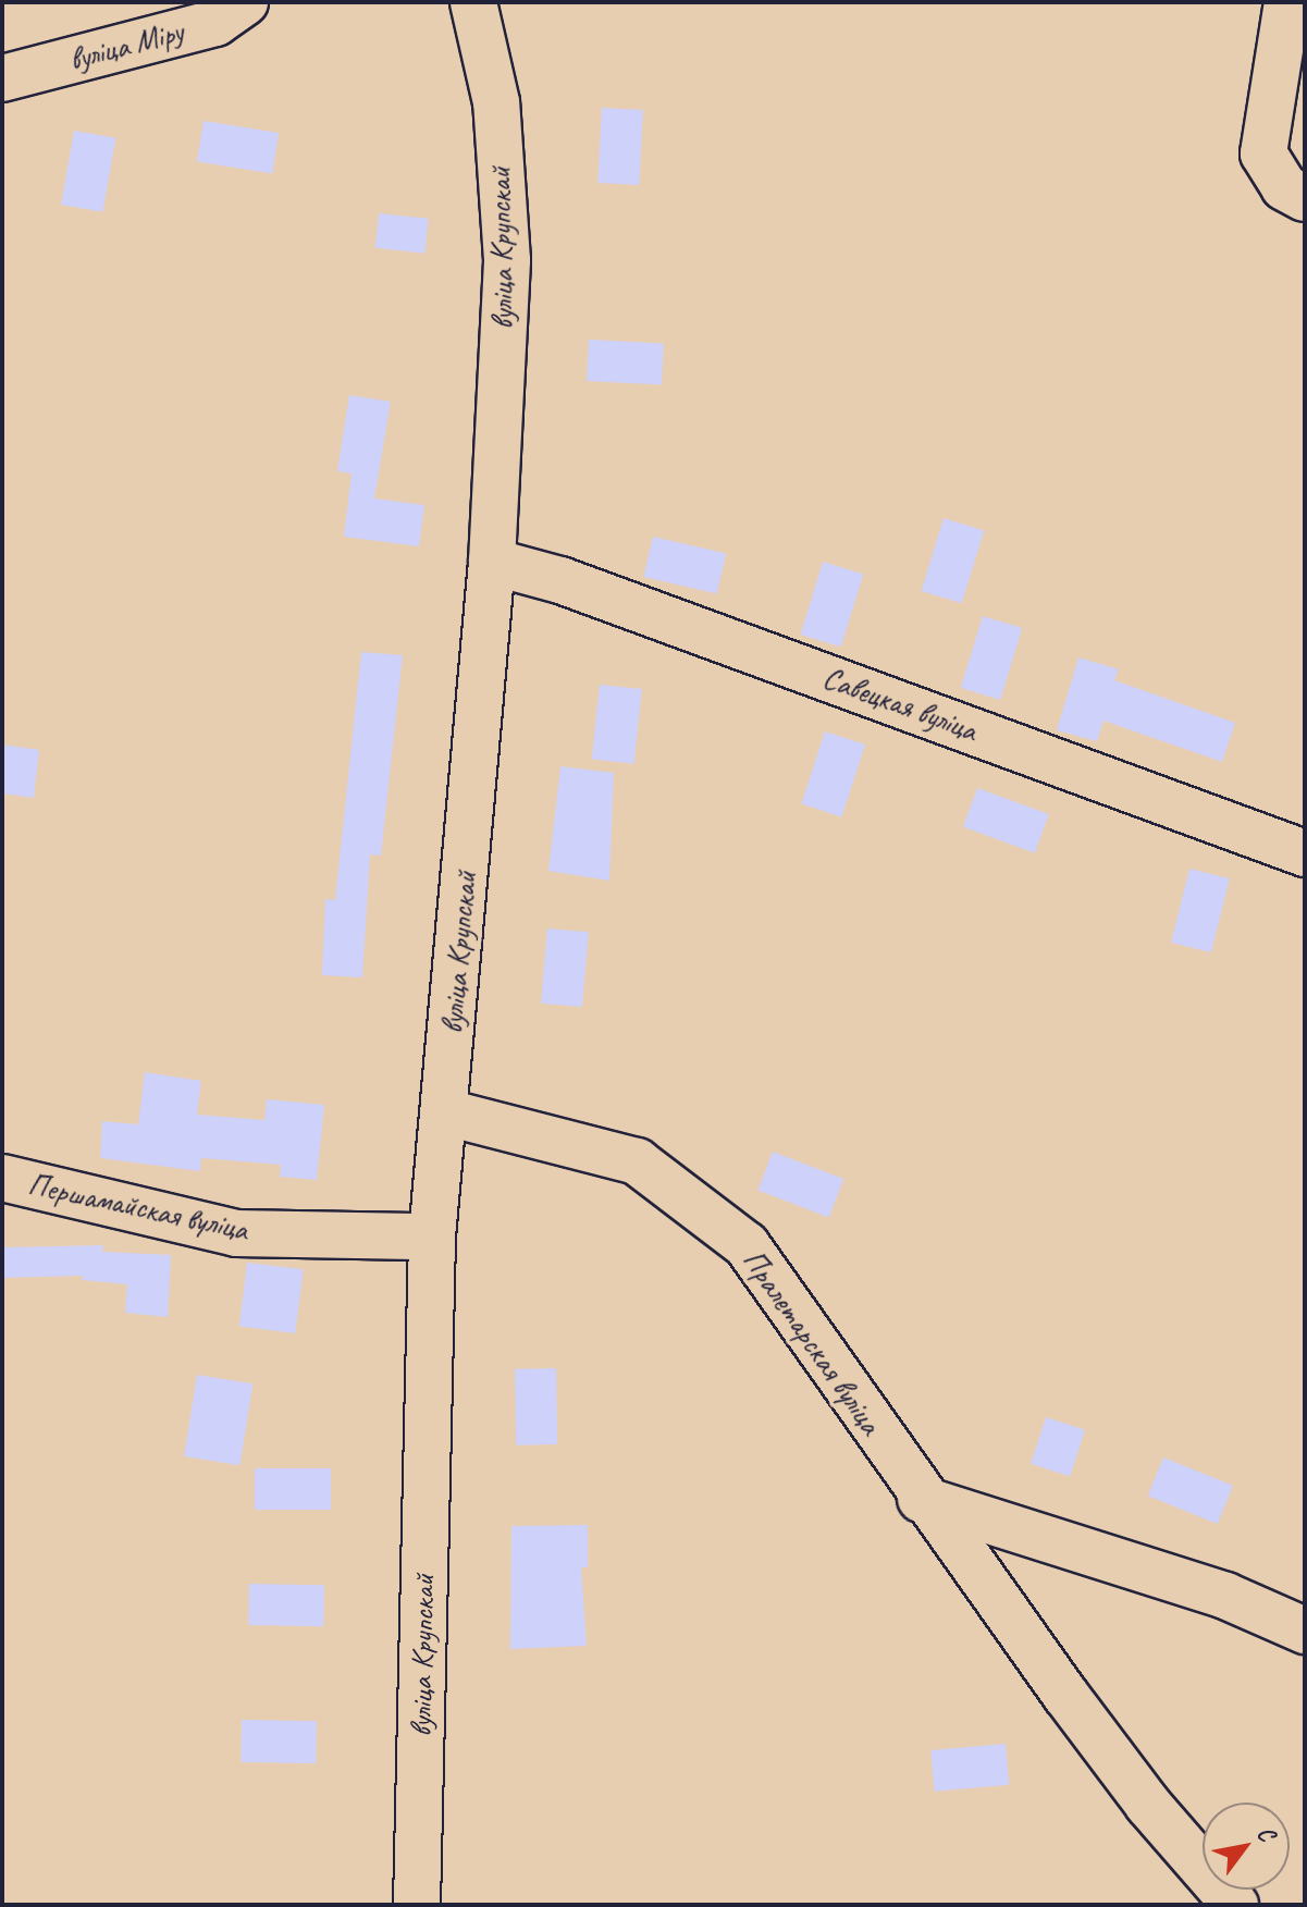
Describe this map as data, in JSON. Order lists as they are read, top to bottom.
{
  "streets": {
    "street": [
      "вуліца Міру",
      "вуліца Крупскай",
      "Савецкая вуліца",
      "Першамайская вуліца",
      "Пралетарская вуліца"
    ]
  },
  "crossings": [
    ["вуліца Крупскай", "Савецкая вуліца"],
    ["вуліца Крупскай", "Першамайская вуліца"],
    ["вуліца Крупскай", "Пралетарская вуліца"]
  ],
  "north": "top right"
}
